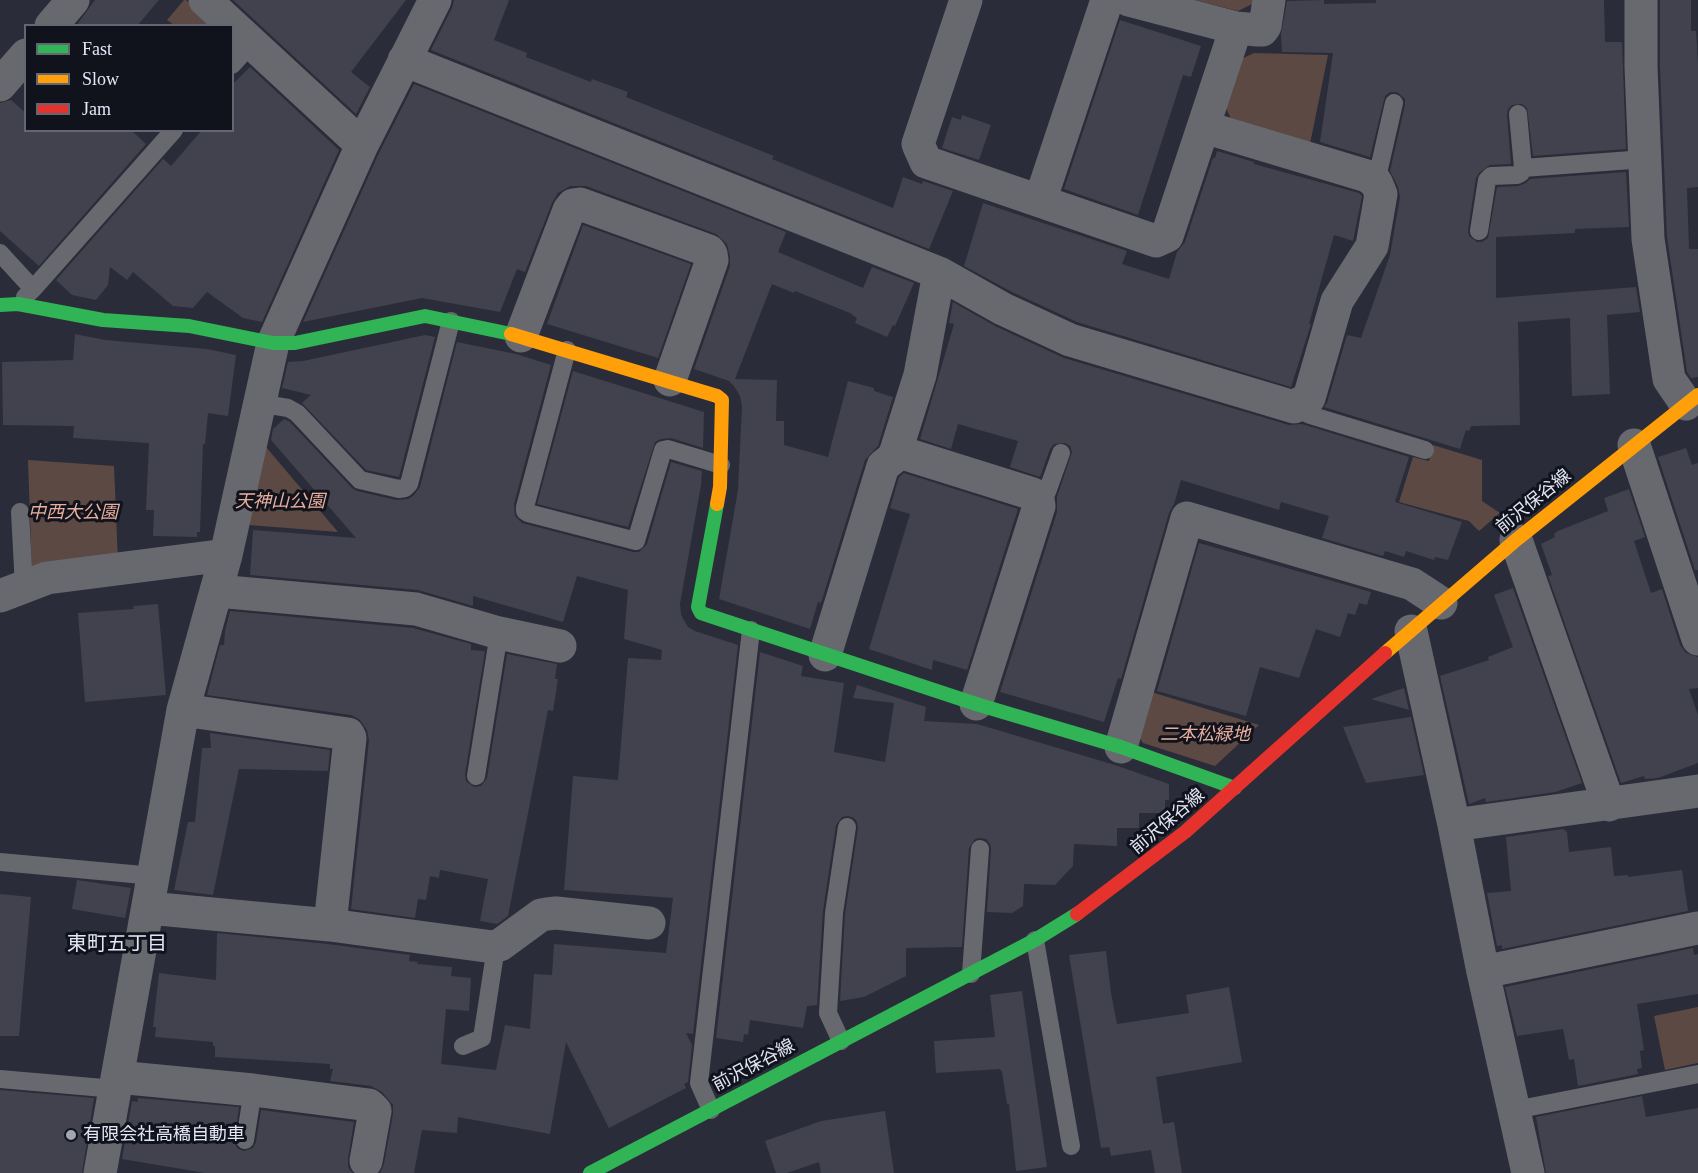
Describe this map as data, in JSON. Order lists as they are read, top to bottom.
{
  "streets": {
    "street": ["前沢保谷線"]
  },
  "districts": ["東町五丁目"],
  "parks": ["天神山公園", "中西大公園", "二本松緑地"],
  "places": ["有限会社高橋自動車"],
  "legend": ["Fast", "Slow", "Jam"]
}
